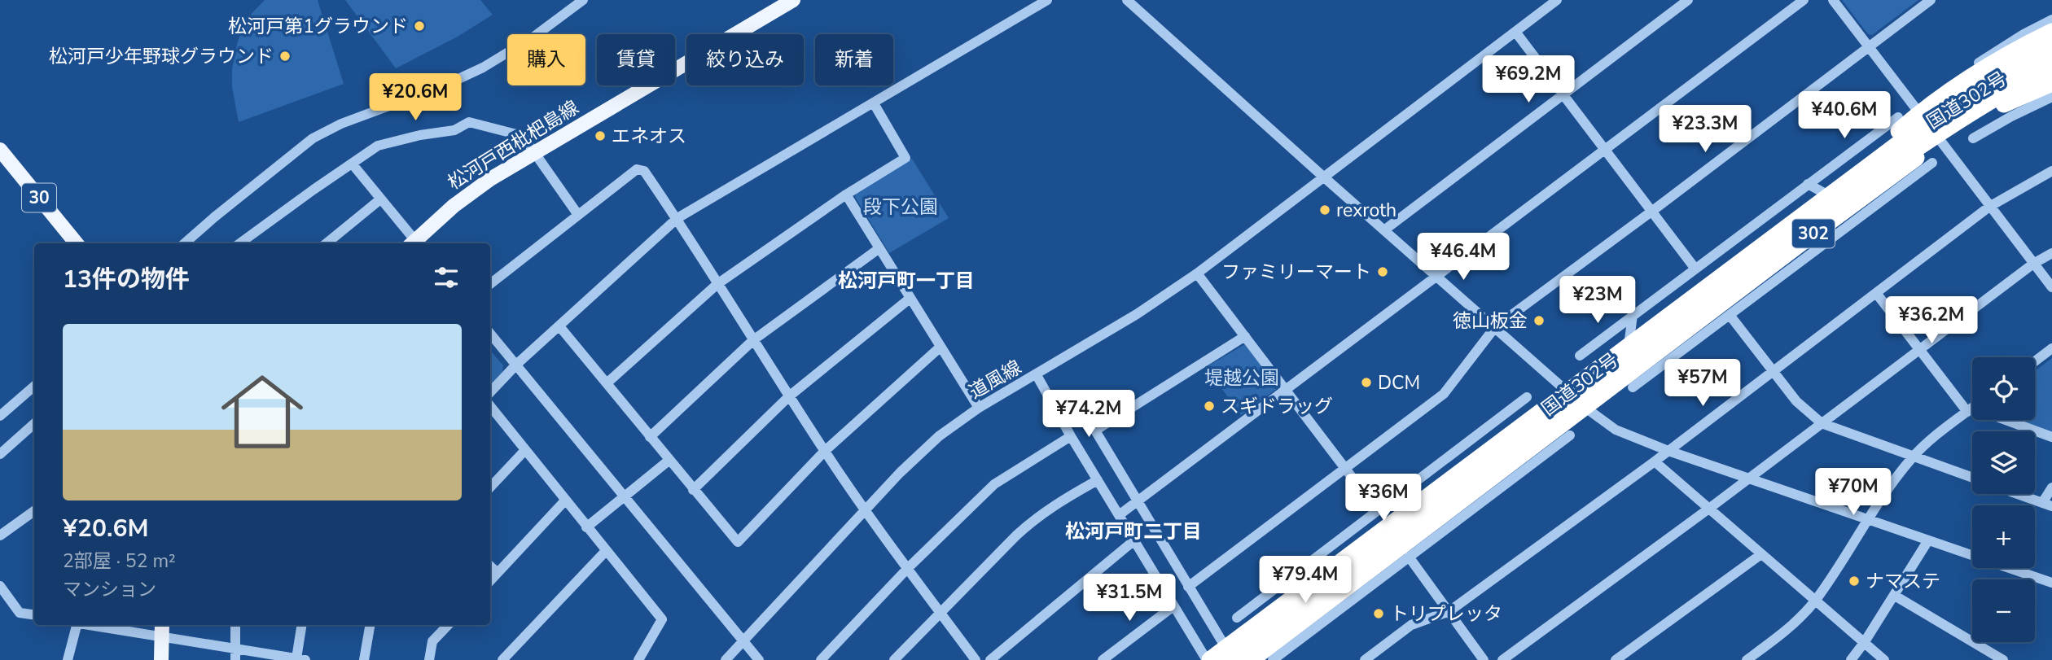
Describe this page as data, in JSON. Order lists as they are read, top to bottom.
{
  "streets": {
    "highway": ["国道302号", "302"],
    "main road": ["松河戸西枇杷島線", "30"],
    "street": ["道風線"]
  },
  "districts": ["松河戸町一丁目", "松河戸町二丁目"],
  "parks": ["段下公園", "堤越公園"],
  "places": [
    "松河戸第1グラウンド",
    "松河戸少年野球グラウンド",
    "エネオス",
    "rexroth",
    "ファミリーマート",
    "徳山板金",
    "DCM",
    "スギドラッグ",
    "ナマステ",
    "トリプレッタ"
  ],
  "page": {
    "chip": [
      "購入",
      "賃貸",
      "絞り込み",
      "新着"
    ],
    "price": [
      "¥69.2M",
      "¥20.6M",
      "¥40.6M",
      "¥23.3M",
      "¥46.4M",
      "¥23M",
      "¥36.2M",
      "¥57M",
      "¥74.2M",
      "¥70M",
      "¥36M",
      "¥79.4M",
      "¥31.5M"
    ],
    "heading": "13件の物件",
    "list": [
      {
        "name": "¥20.6M",
        "note": "2部屋 · 52 m² · マンション"
      }
    ],
    "map_buttons": ["+", "−"]
  }
}
